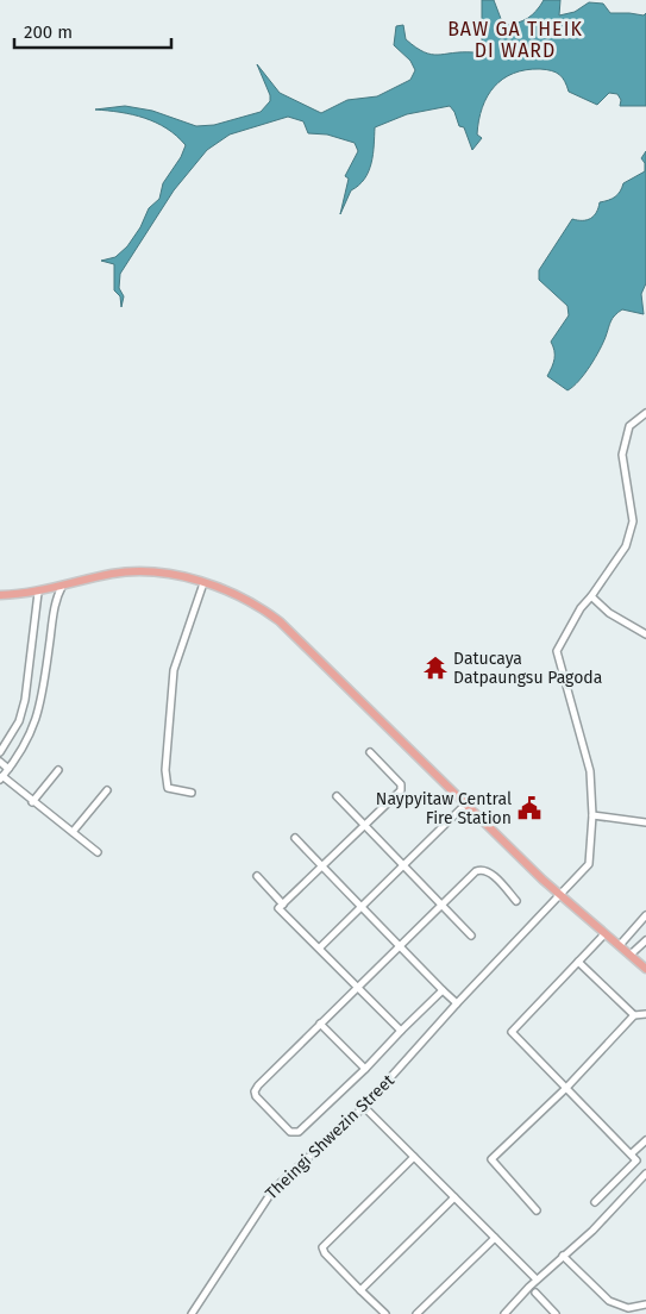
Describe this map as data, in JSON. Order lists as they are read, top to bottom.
{
  "streets": {
    "street": ["Theingi Shwezin Street"]
  },
  "districts": ["BAW GA THEIK DI WARD"],
  "places": {
    "temple": ["Datucaya Datpaungsu Pagoda"],
    "public building": ["Naypyitaw Central Fire Station"]
  },
  "scale_bar": "200 m"
}
